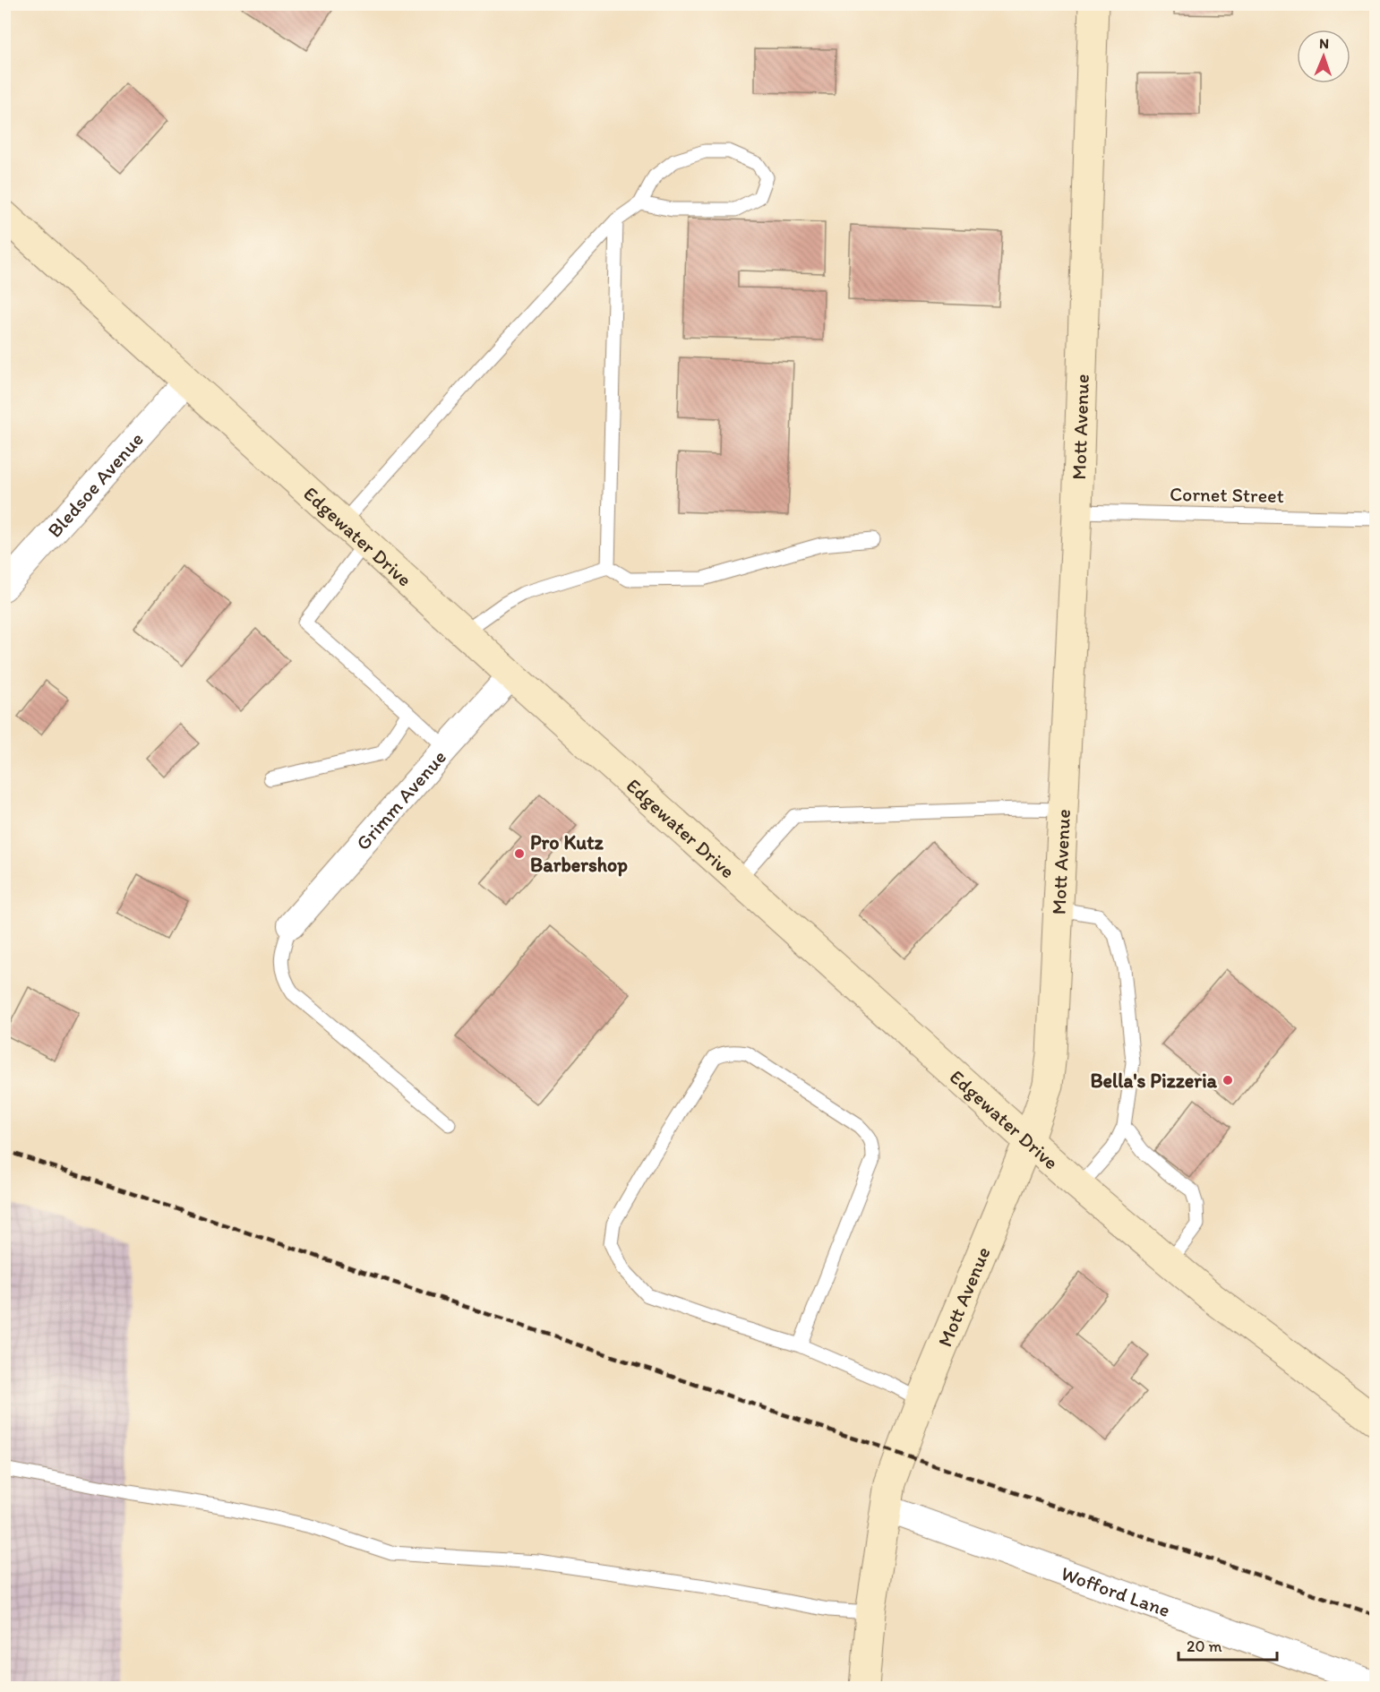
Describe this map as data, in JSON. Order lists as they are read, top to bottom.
{
  "streets": {
    "main road": ["Mott Avenue", "Edgewater Drive"],
    "street": ["Bledsoe Avenue", "Grimm Avenue", "Wofford Lane"],
    "lane": ["Cornet Street"]
  },
  "crossings": [
    ["Mott Avenue", "Cornet Street"],
    ["Mott Avenue", "Edgewater Drive"],
    ["Mott Avenue", "Wofford Lane"],
    ["Bledsoe Avenue", "Edgewater Drive"],
    ["Edgewater Drive", "Grimm Avenue"]
  ],
  "places": ["Pro Kutz Barbershop", "Bella's Pizzeria"],
  "scale_bar": "20 m",
  "north": "top"
}
